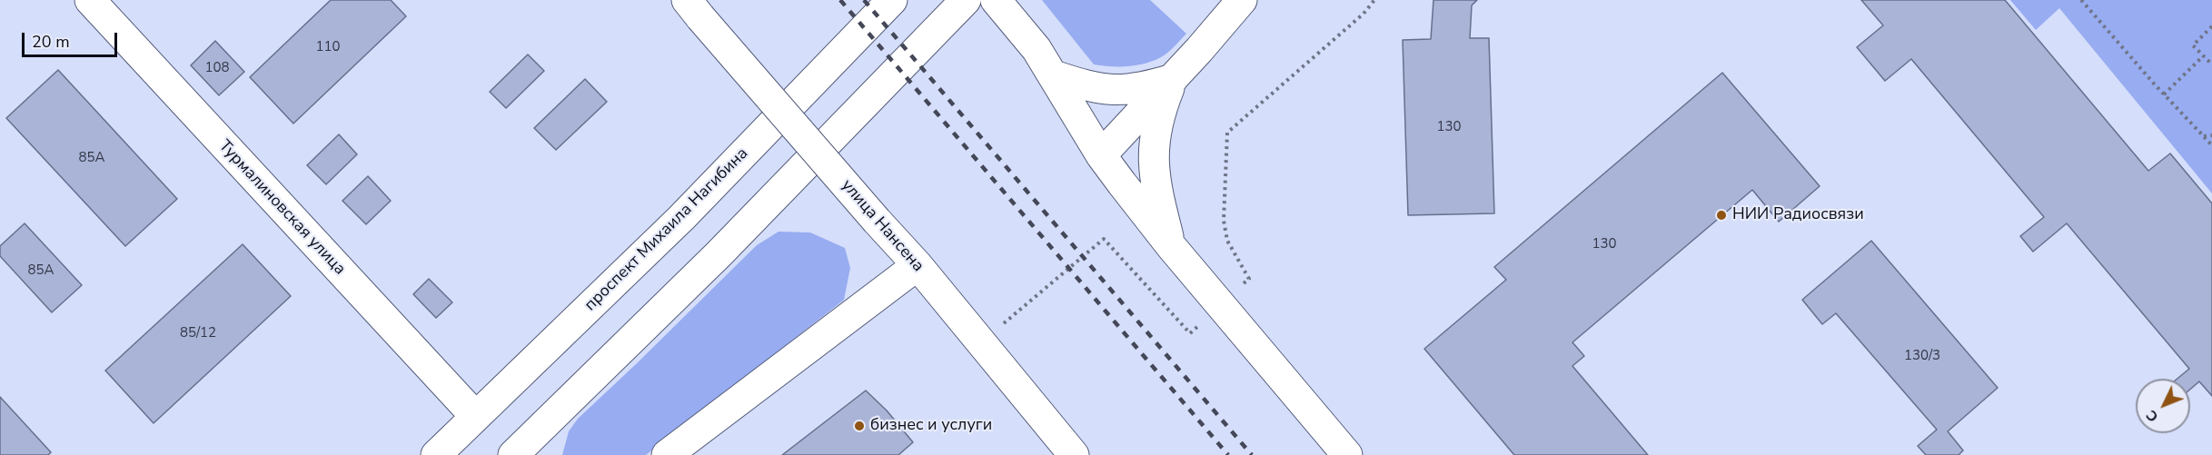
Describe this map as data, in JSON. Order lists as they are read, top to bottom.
{
  "streets": {
    "main road": ["Турмалиновская улица", "улица Нансена", "проспект Михаила Нагибина"]
  },
  "crossings": [
    ["Турмалиновская улица", "проспект Михаила Нагибина"]
  ],
  "places": ["НИИ Радиосвязи", "бизнес и услуги"],
  "house_numbers": [
    "110",
    "108",
    "130",
    "85А",
    "130",
    "85А",
    "85/12",
    "130/3"
  ],
  "scale_bar": "20 m",
  "north": "bottom left"
}
